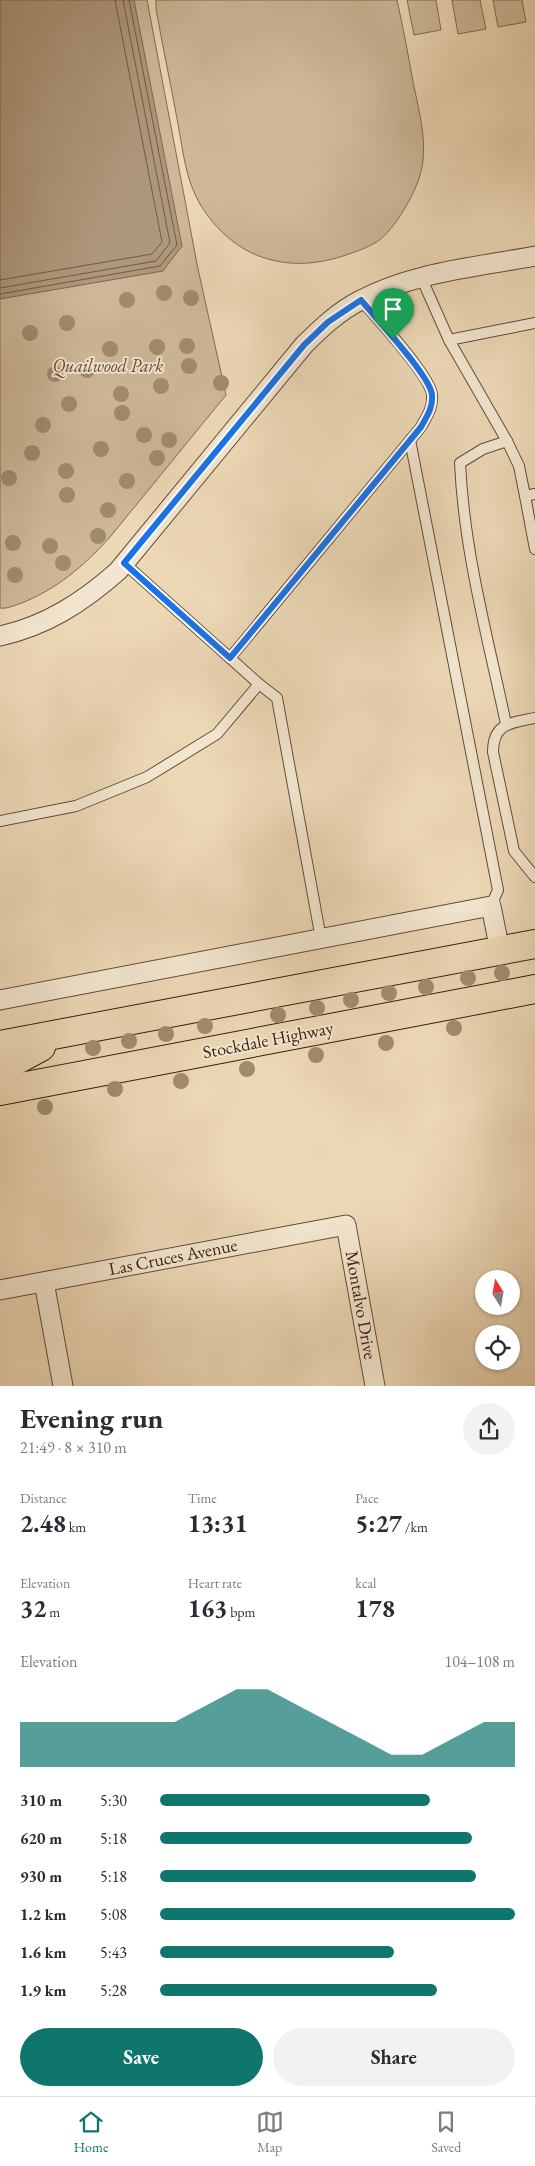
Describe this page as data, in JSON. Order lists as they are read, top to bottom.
{
  "streets": {
    "main road": ["Stockdale Highway"],
    "street": ["Las Cruces Avenue", "Montalvo Drive"]
  },
  "crossings": [
    ["Las Cruces Avenue", "Montalvo Drive"]
  ],
  "parks": ["Quailwood Park"],
  "north": "top",
  "page": {
    "heading": ["Evening run", "21:49 · 8 × 310 m"],
    "stats": [
      ["Distance", "2.48 km"],
      ["Time", "13:31"],
      ["Pace", "5:27 /km"],
      ["Elevation", "32 m"],
      ["Heart rate", "163 bpm"],
      ["kcal", "178"]
    ],
    "chart": ["Elevation", "104–108 m"],
    "list": [
      {
        "name": "310 m",
        "note": "5:30"
      },
      {
        "name": "620 m",
        "note": "5:18"
      },
      {
        "name": "930 m",
        "note": "5:18"
      },
      {
        "name": "1.2 km",
        "note": "5:08"
      },
      {
        "name": "1.6 km",
        "note": "5:43"
      },
      {
        "name": "1.9 km",
        "note": "5:28"
      }
    ],
    "buttons": ["Save", "Share"],
    "tabs": ["Home", "Map", "Saved"]
  }
}
